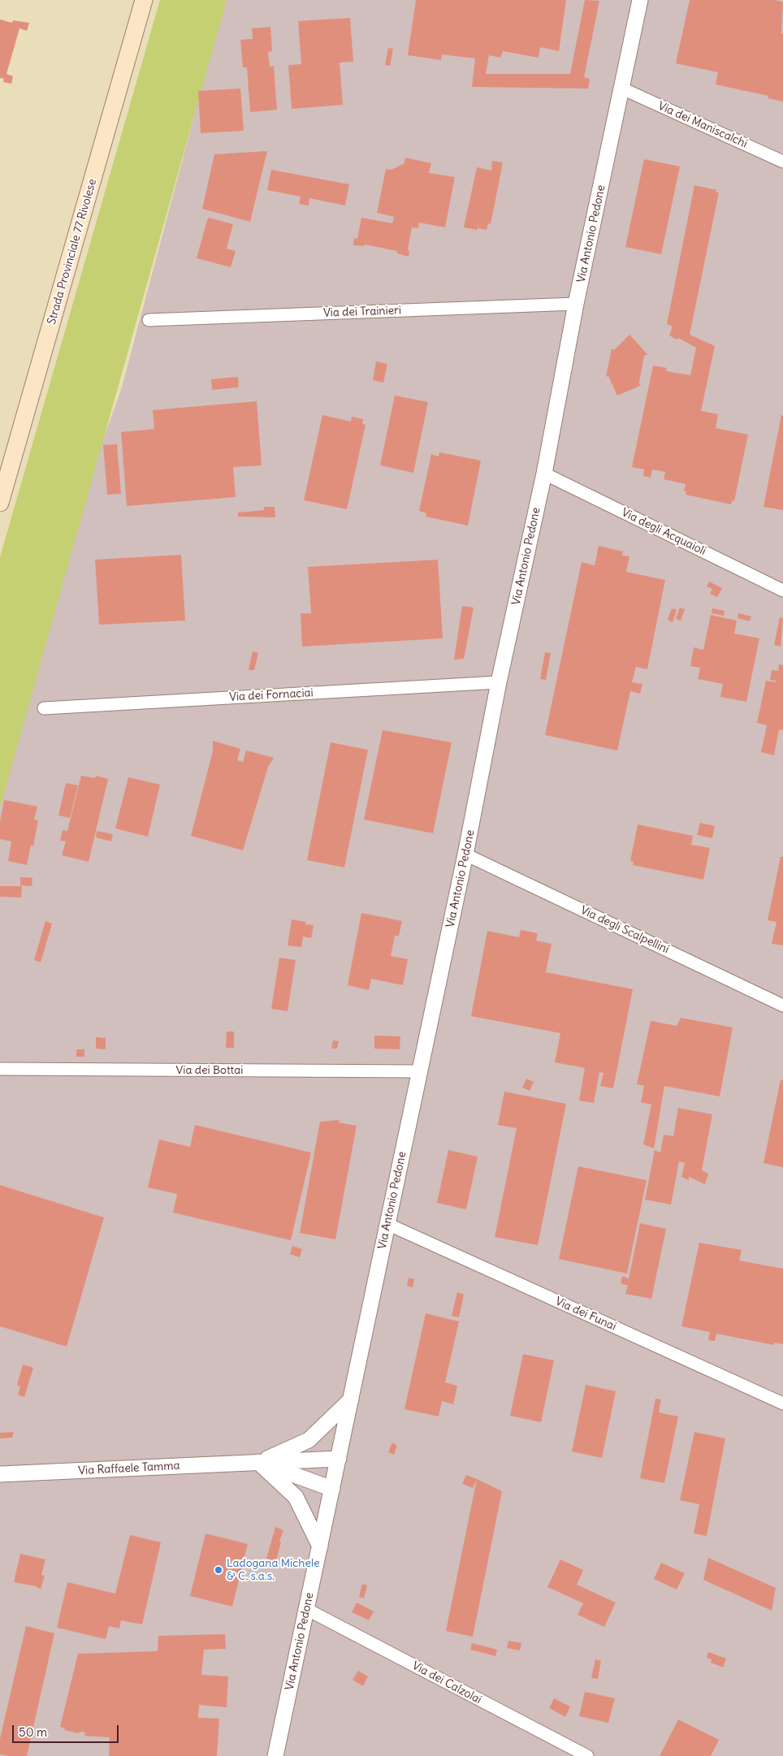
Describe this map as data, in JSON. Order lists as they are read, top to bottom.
{
  "streets": {
    "main road": ["Strada Provinciale 77 Rivolese"],
    "street": [
      "Via dei Maniscalchi",
      "Via Antonio Pedone",
      "Via dei Trainieri",
      "Via degli Acquaioli",
      "Via dei Fornaciai",
      "Via degli Scalpellini",
      "Via dei Bottai",
      "Via dei Funai",
      "Via Raffaele Tamma",
      "Via dei Calzolai"
    ]
  },
  "crossings": [
    ["Via dei Maniscalchi", "Via Antonio Pedone"],
    ["Via Antonio Pedone", "Via dei Trainieri"],
    ["Via Antonio Pedone", "Via degli Acquaioli"],
    ["Via Antonio Pedone", "Via dei Fornaciai"],
    ["Via Antonio Pedone", "Via degli Scalpellini"],
    ["Via Antonio Pedone", "Via dei Bottai"],
    ["Via Antonio Pedone", "Via dei Funai"],
    ["Via Antonio Pedone", "Via Raffaele Tamma"],
    ["Via Antonio Pedone", "Via dei Calzolai"]
  ],
  "places": ["Ladogana Michele & C. s.a.s."],
  "scale_bar": "50 m"
}
